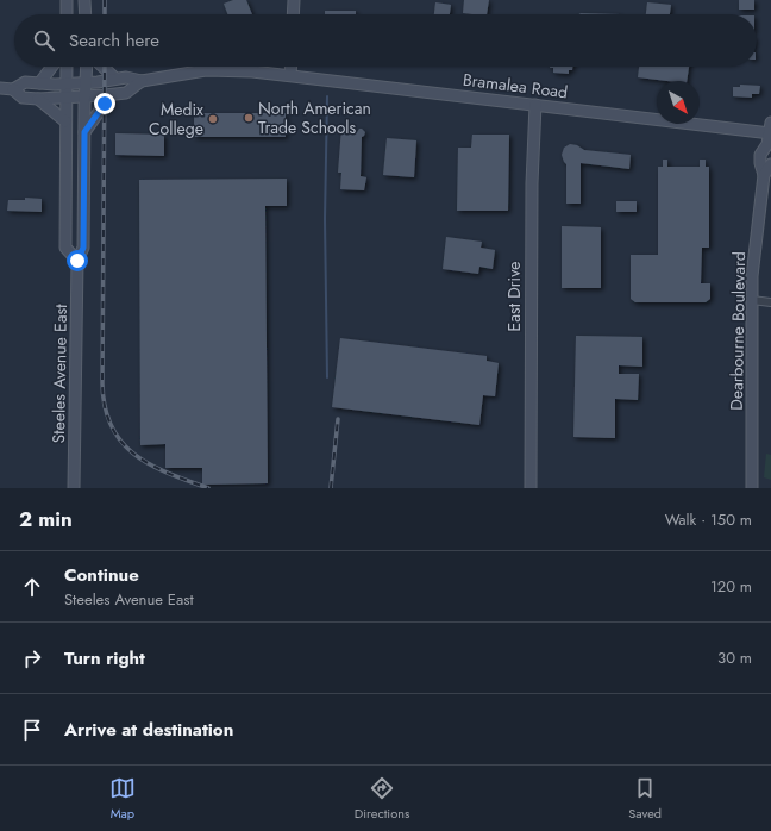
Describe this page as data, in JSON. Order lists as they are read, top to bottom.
{
  "streets": {
    "main road": [
      "Bramalea Road",
      "East Drive",
      "Dearbourne Boulevard",
      "Steeles Avenue East"
    ]
  },
  "crossings": [
    ["Bramalea Road", "East Drive"],
    ["Bramalea Road", "Dearbourne Boulevard"],
    ["Bramalea Road", "Steeles Avenue East"]
  ],
  "places": ["North American Trade Schools", "Medix College"],
  "north": "bottom right",
  "page": {
    "search": "Search here",
    "heading": ["2 min", "Walk · 150 m"],
    "list": [
      ["Continue", "Steeles Avenue East", "120 m"],
      ["Turn right", "30 m"],
      "Arrive at destination"
    ],
    "nav": ["Map", "Directions", "Saved"]
  }
}
